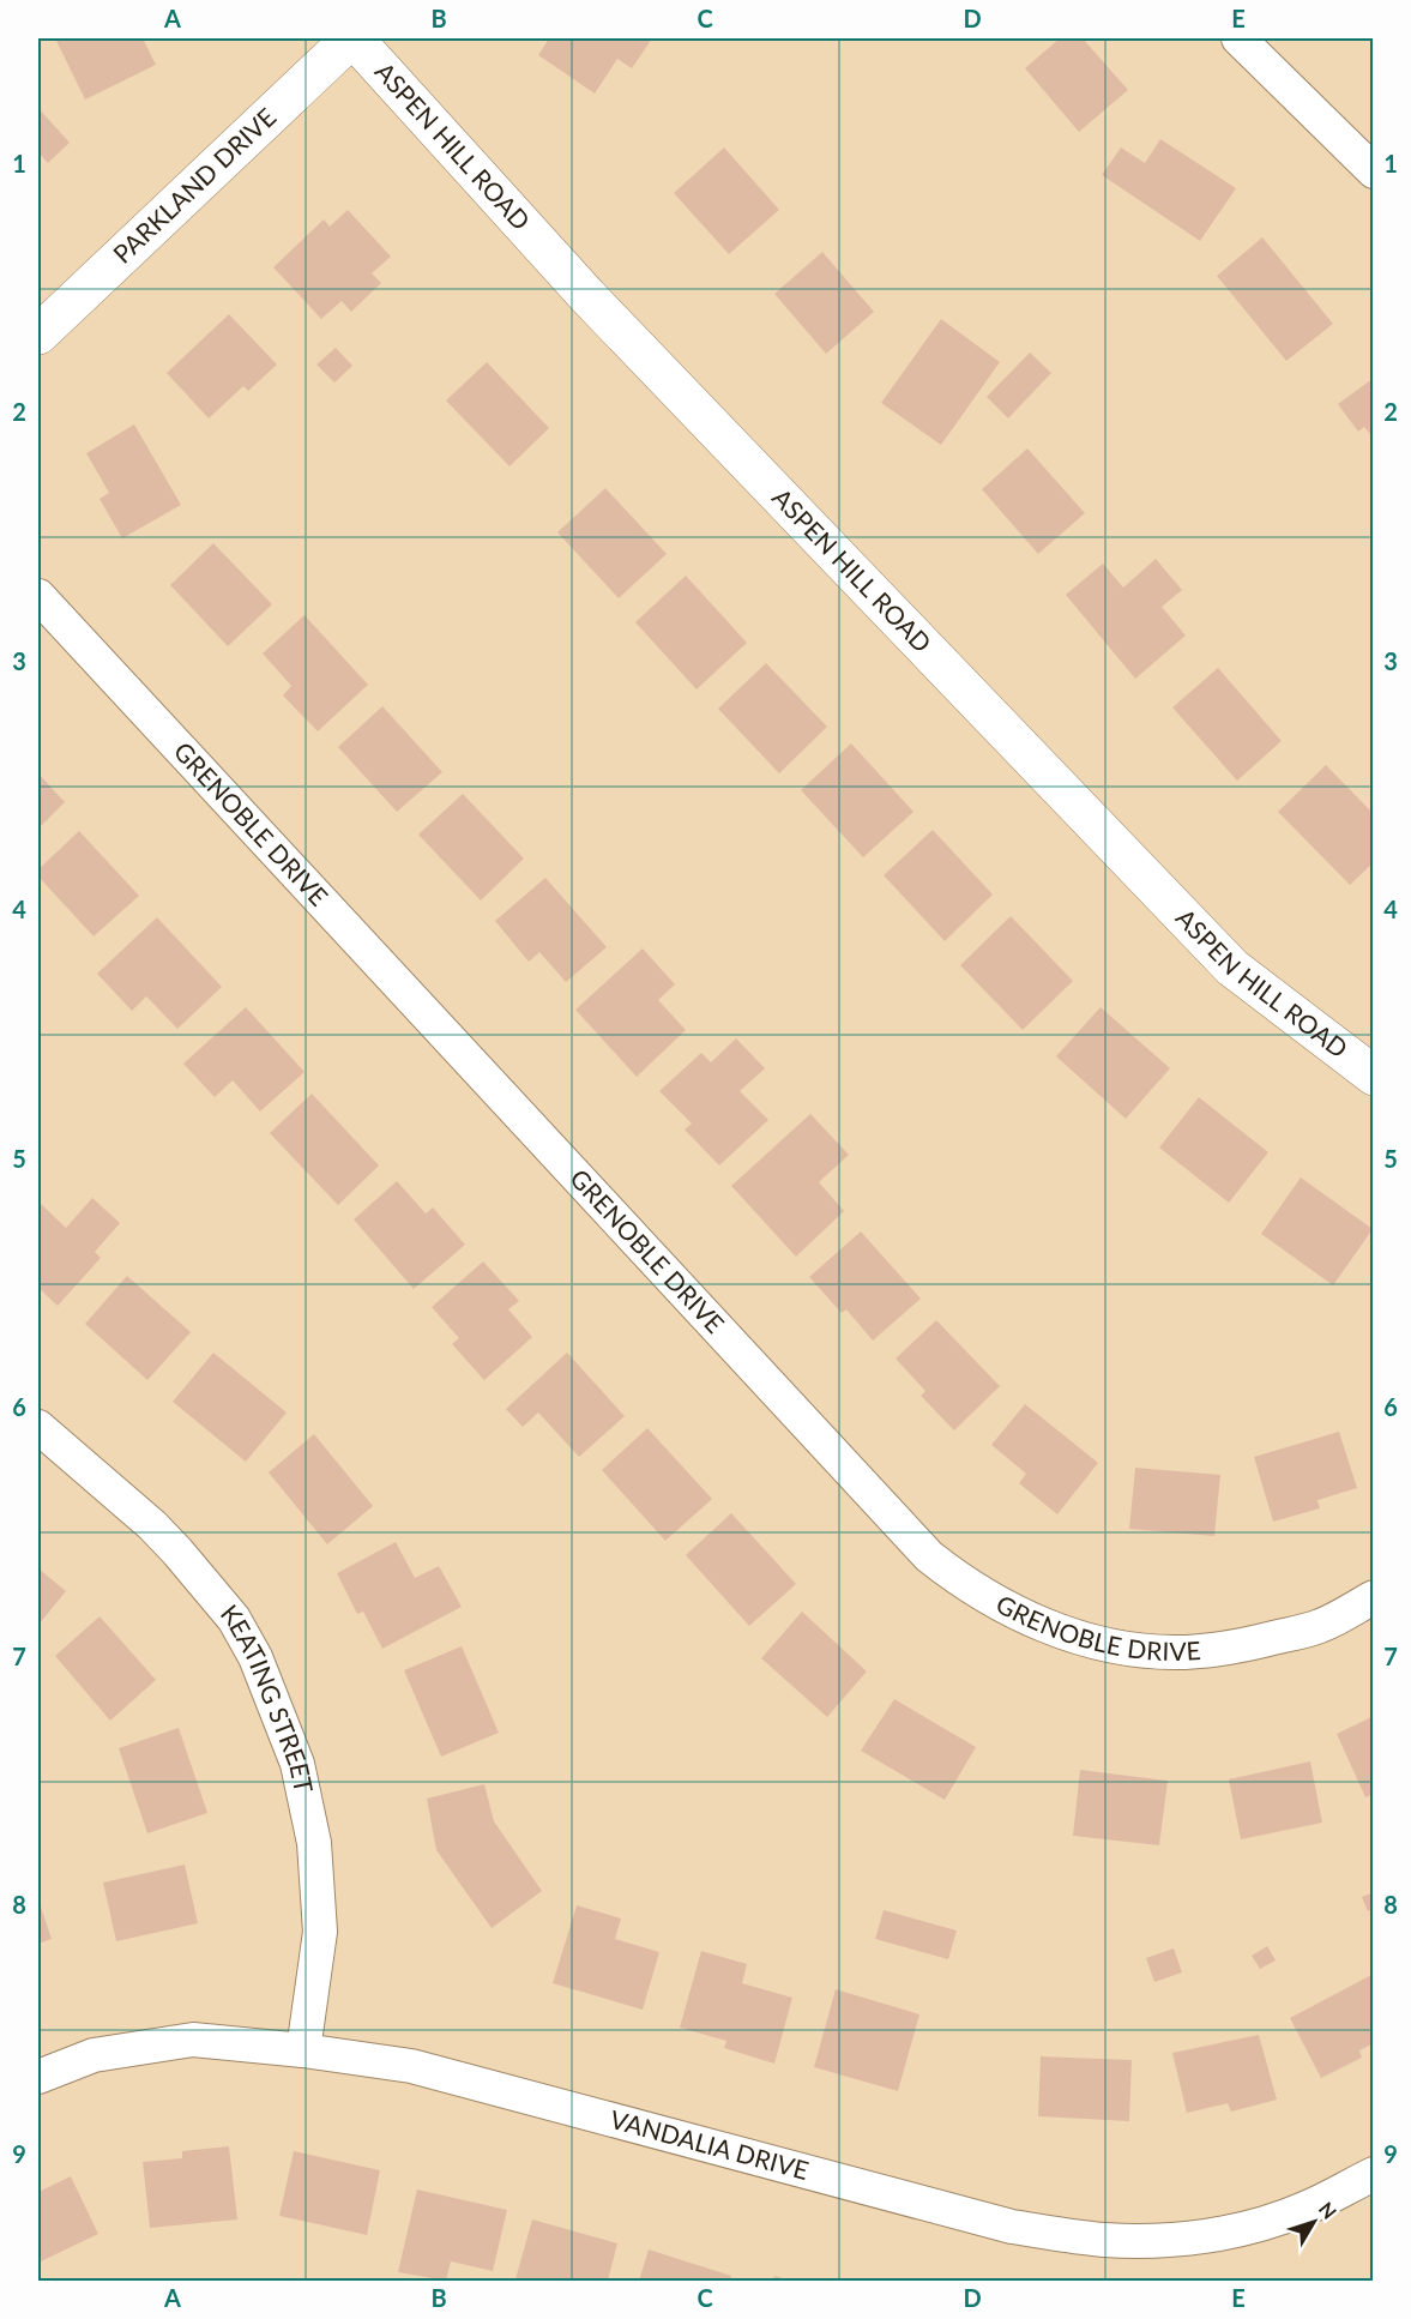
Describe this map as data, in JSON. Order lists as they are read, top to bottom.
{
  "streets": {
    "street": [
      "ASPEN HILL ROAD",
      "PARKLAND DRIVE",
      "GRENOBLE DRIVE",
      "KEATING STREET",
      "VANDALIA DRIVE"
    ]
  },
  "crossings": [
    ["ASPEN HILL ROAD", "PARKLAND DRIVE"],
    ["KEATING STREET", "VANDALIA DRIVE"]
  ],
  "north": "top right",
  "grid": {
    "columns": [
      "A",
      "B",
      "C",
      "D",
      "E"
    ],
    "rows": [
      "1",
      "2",
      "3",
      "4",
      "5",
      "6",
      "7",
      "8",
      "9"
    ]
  }
}
